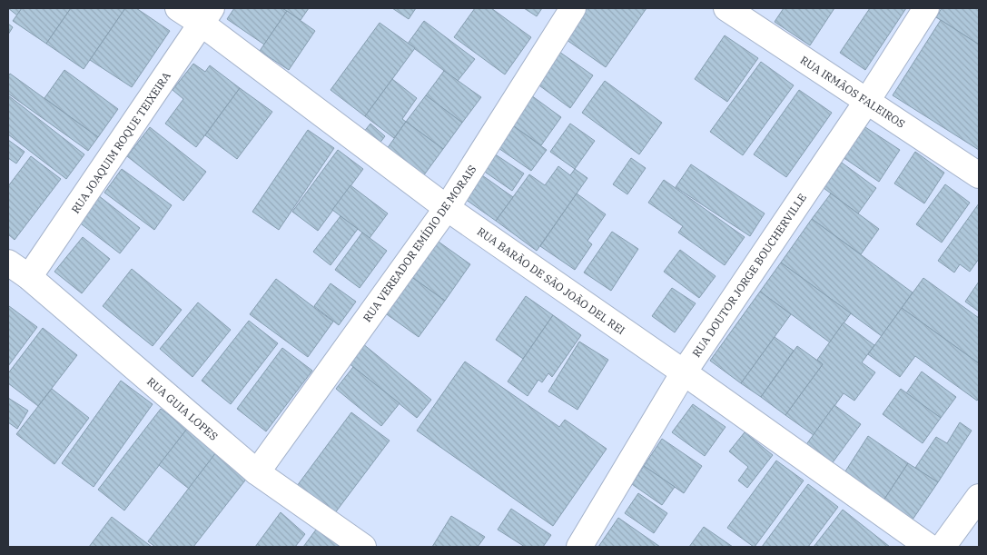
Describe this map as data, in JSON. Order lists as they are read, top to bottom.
{
  "streets": {
    "street": [
      "RUA IRMÃOS FALEIROS",
      "RUA JOAQUIM ROQUE TEIXEIRA",
      "RUA VEREADOR EMÍDIO DE MORAIS",
      "RUA DOUTOR JORGE BOUCHERVILLE",
      "RUA BARÃO DE SÃO JOÃO DEL REI",
      "RUA GUIA LOPES"
    ]
  },
  "crossings": [
    ["RUA IRMÃOS FALEIROS", "RUA DOUTOR JORGE BOUCHERVILLE"],
    ["RUA JOAQUIM ROQUE TEIXEIRA", "RUA BARÃO DE SÃO JOÃO DEL REI"],
    ["RUA JOAQUIM ROQUE TEIXEIRA", "RUA GUIA LOPES"],
    ["RUA VEREADOR EMÍDIO DE MORAIS", "RUA BARÃO DE SÃO JOÃO DEL REI"],
    ["RUA VEREADOR EMÍDIO DE MORAIS", "RUA GUIA LOPES"],
    ["RUA DOUTOR JORGE BOUCHERVILLE", "RUA BARÃO DE SÃO JOÃO DEL REI"]
  ]
}
